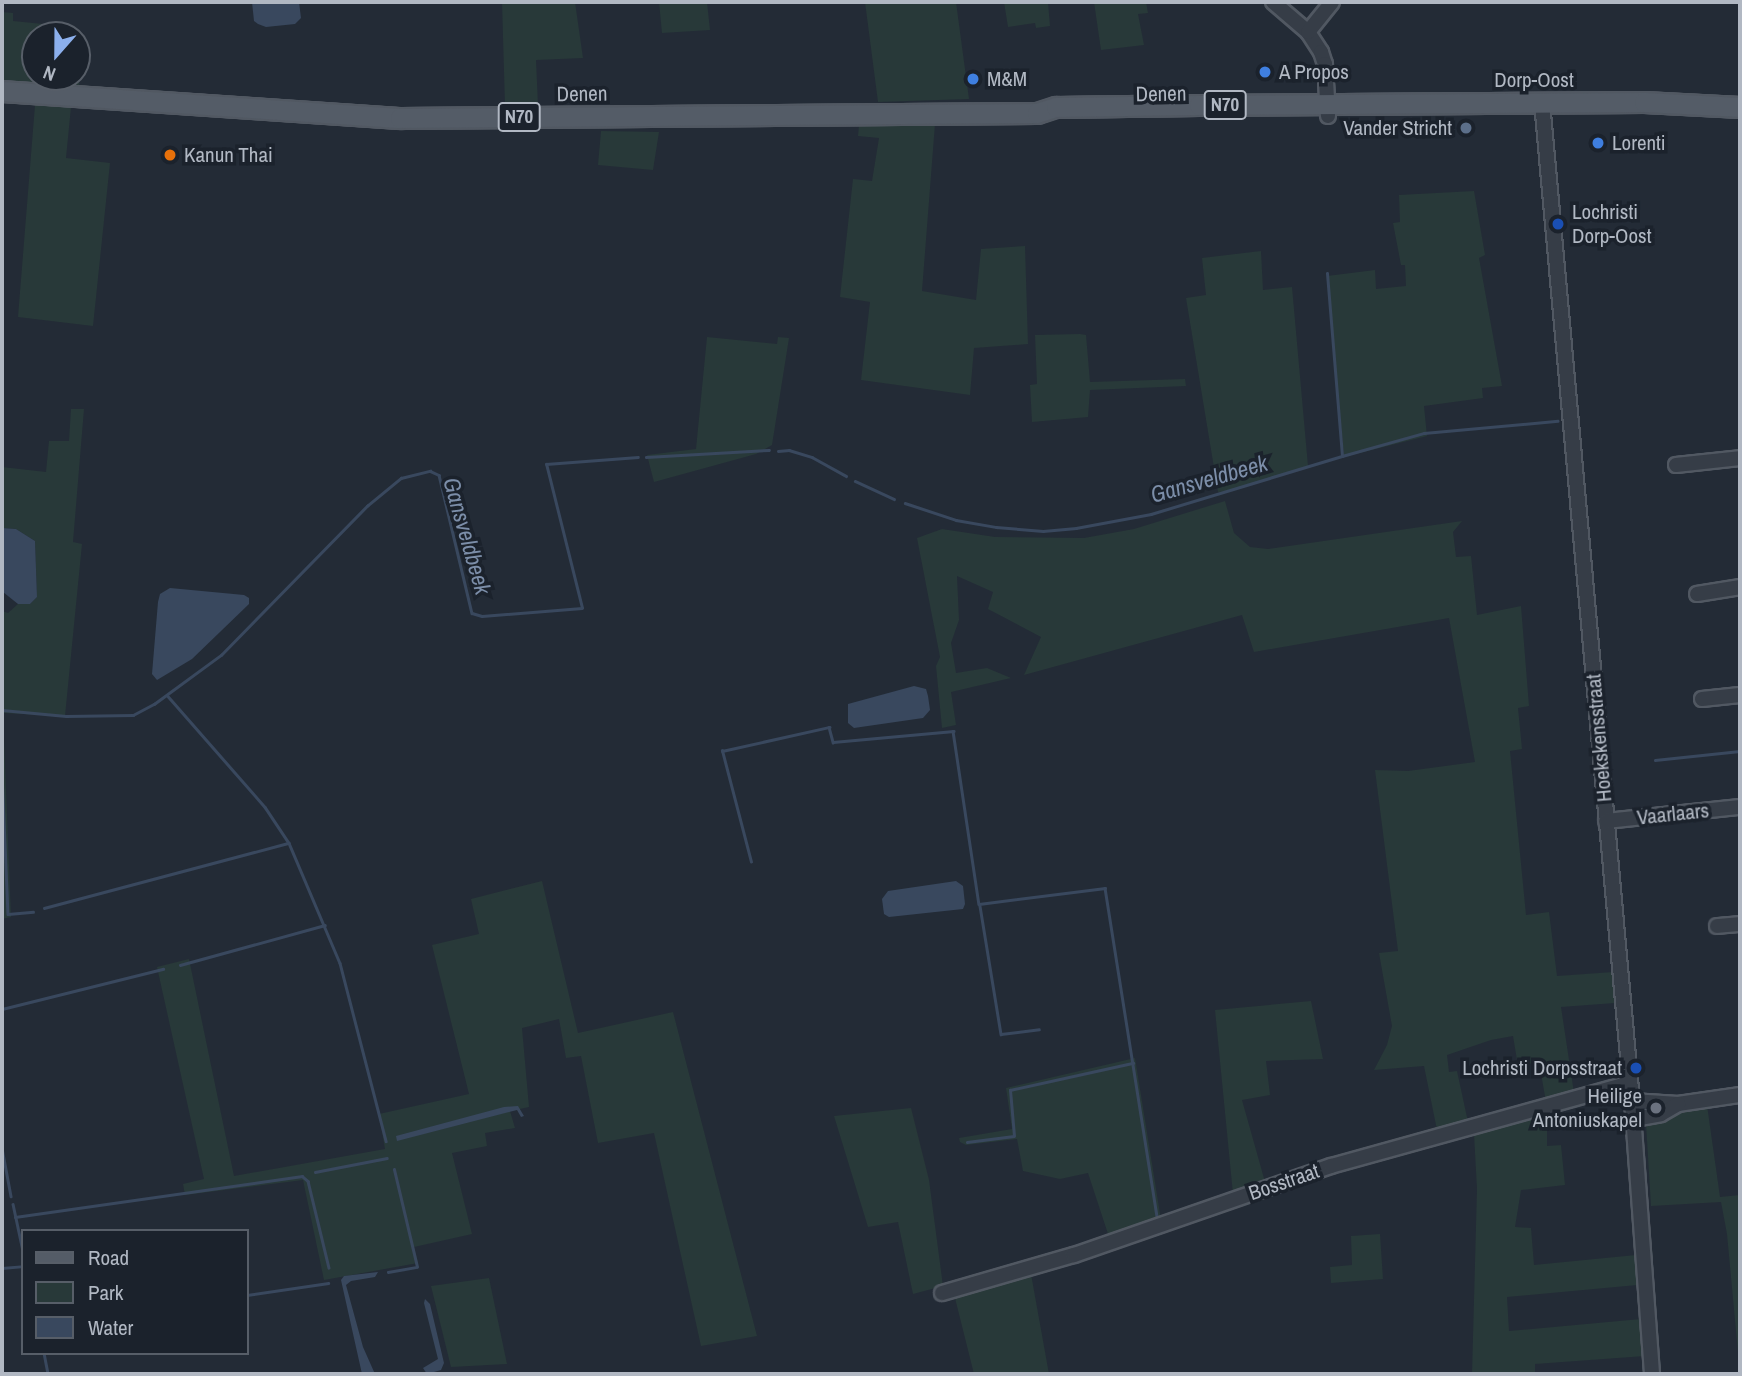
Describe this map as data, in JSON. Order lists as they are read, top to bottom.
{
  "streets": {
    "main road": ["Dorp-Oost", "Denen", "N70"],
    "street": ["Hoekskensstraat", "Vaarlaars", "Bosstraat"]
  },
  "crossings": [
    ["Dorp-Oost", "Denen"],
    ["Dorp-Oost", "Hoekskensstraat"],
    ["Hoekskensstraat", "Vaarlaars"],
    ["Hoekskensstraat", "Bosstraat"]
  ],
  "water": ["Gansveldbeek"],
  "places": [
    "A Propos",
    "M&M",
    "Vander Stricht",
    "Lorenti",
    "Kanun Thai",
    "Lochristi Dorp-Oost",
    "Lochristi Dorpsstraat",
    "Heilige Antoniuskapel"
  ],
  "legend": ["Road", "Park", "Water"],
  "north": "bottom"
}
